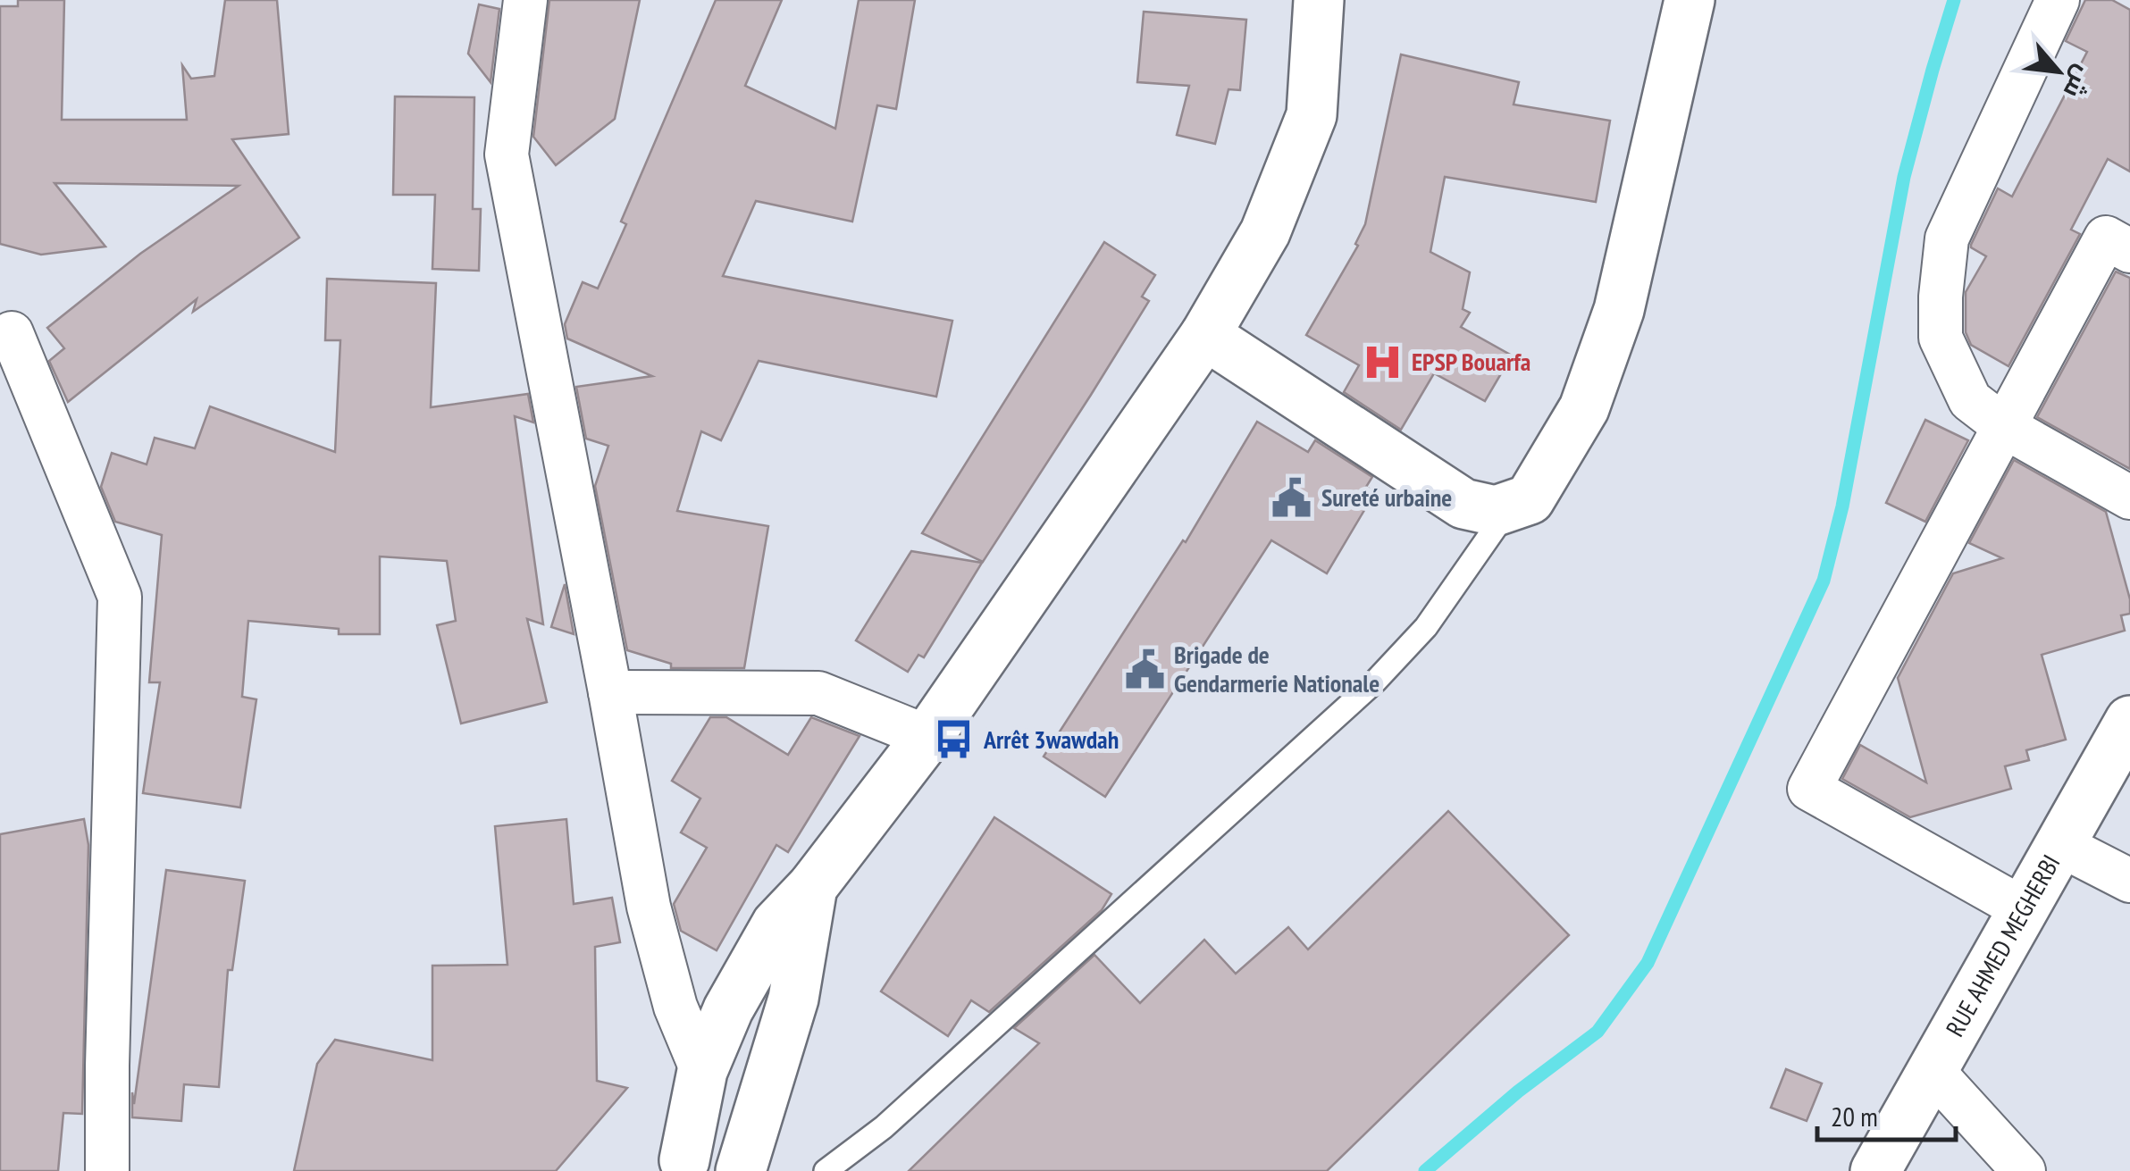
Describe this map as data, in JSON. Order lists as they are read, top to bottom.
{
  "streets": {
    "street": ["RUE AHMED MEGHERBI"]
  },
  "places": {
    "hospital": ["EPSP Bouarfa"],
    "public building": ["Sureté urbaine", "Brigade de Gendarmerie Nationale"],
    "bus stop": ["Arrêt 3wawdah"]
  },
  "scale_bar": "20 m",
  "north": "bottom right"
}
